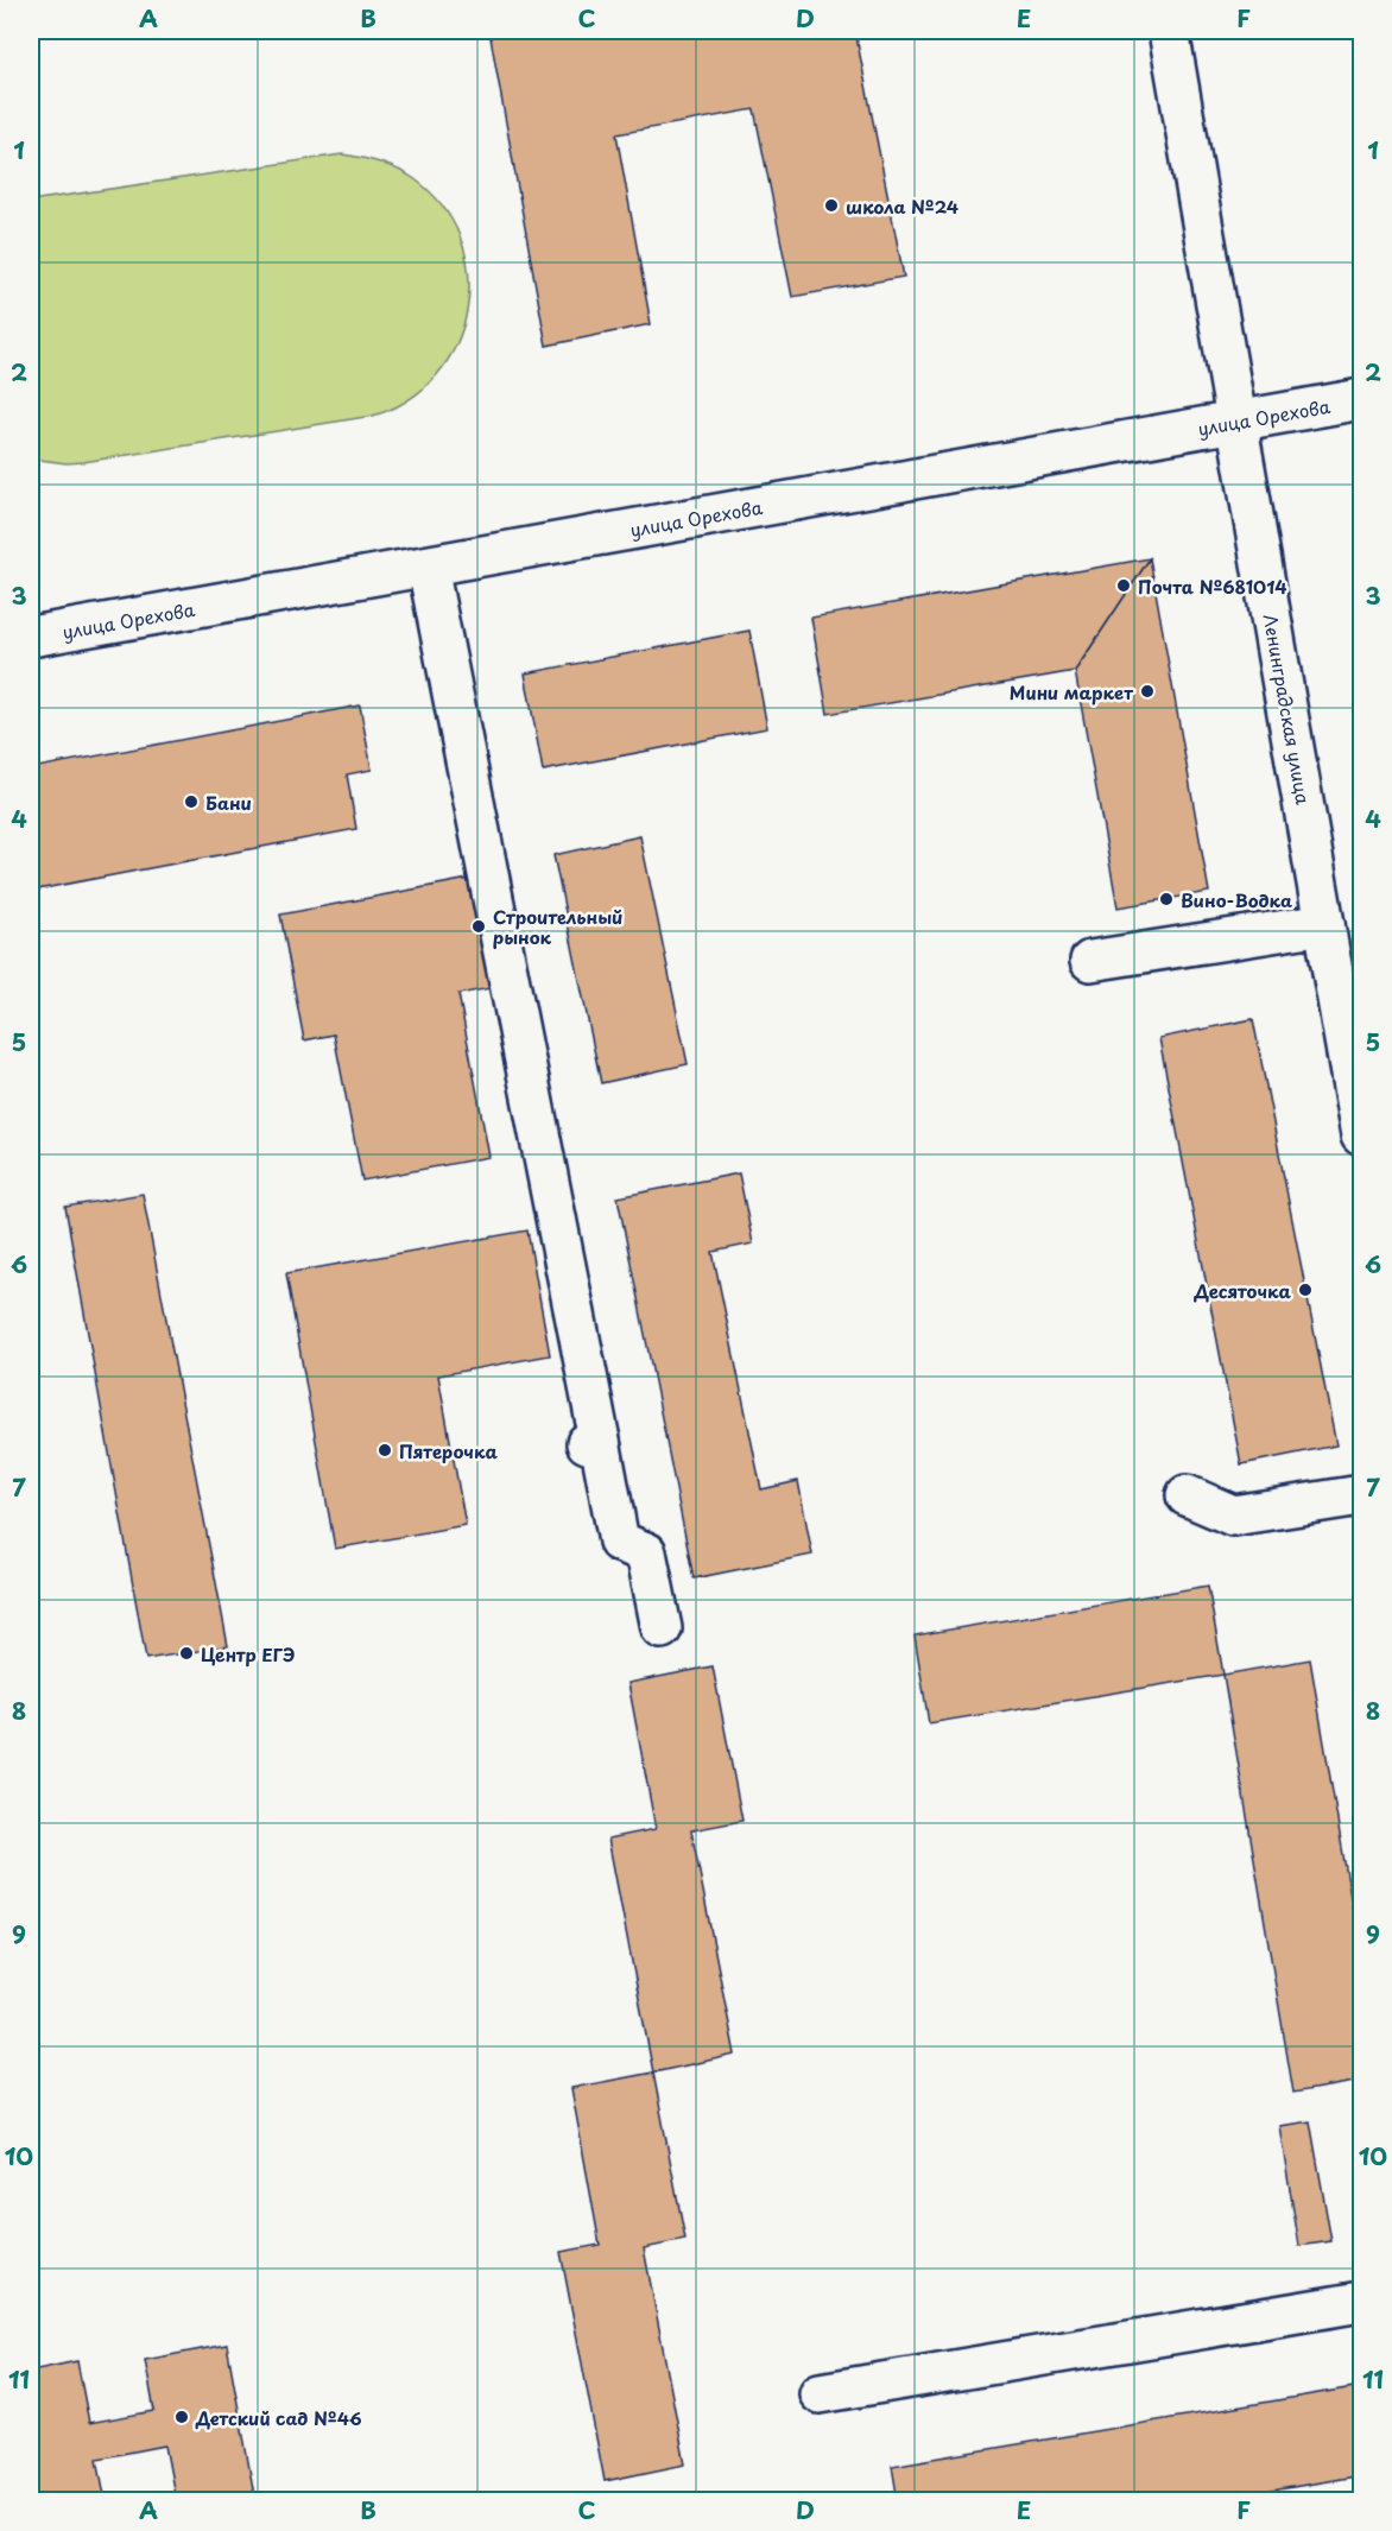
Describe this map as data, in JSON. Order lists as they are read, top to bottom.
{
  "streets": {
    "street": ["улица Орехова", "Ленинградская улица"]
  },
  "crossings": [
    ["улица Орехова", "Ленинградская улица"]
  ],
  "places": [
    "школа №24",
    "Почта №681014",
    "Мини маркет",
    "Бани",
    "Вино-Водка",
    "Строительный рынок",
    "Десяточка",
    "Пятерочка",
    "Центр ЕГЭ",
    "Детский сад №46"
  ],
  "grid": {
    "columns": [
      "A",
      "B",
      "C",
      "D",
      "E",
      "F"
    ],
    "rows": [
      "1",
      "2",
      "3",
      "4",
      "5",
      "6",
      "7",
      "8",
      "9",
      "10",
      "11"
    ]
  }
}
